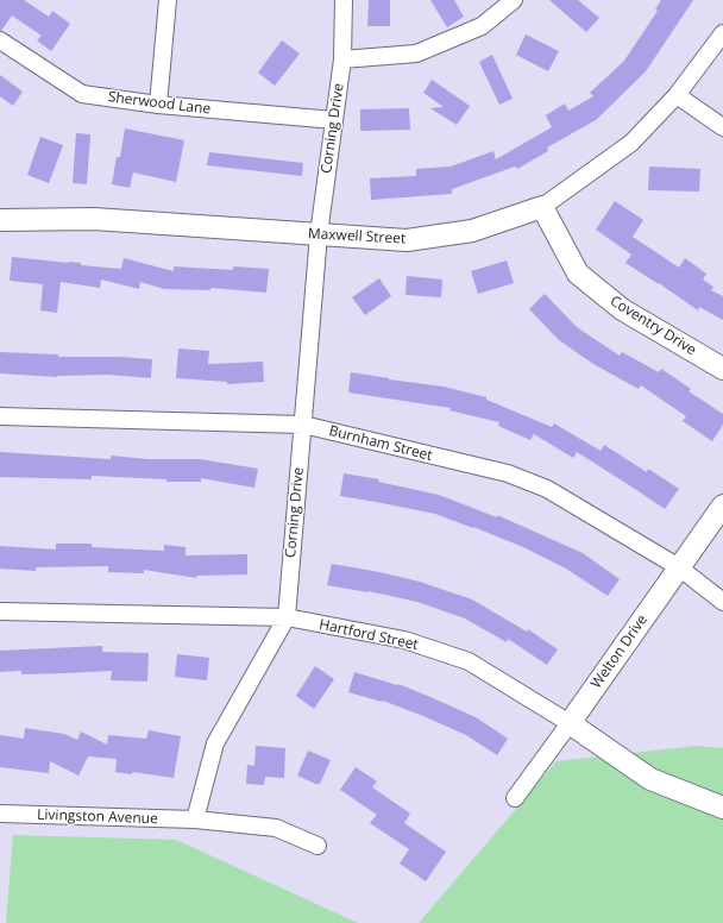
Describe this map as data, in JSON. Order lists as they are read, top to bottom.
{
  "streets": {
    "street": [
      "Sherwood Lane",
      "Corning Drive",
      "Maxwell Street",
      "Coventry Drive",
      "Burnham Street",
      "Hartford Street",
      "Welton Drive",
      "Livingston Avenue"
    ]
  },
  "crossings": [
    ["Sherwood Lane", "Corning Drive"],
    ["Corning Drive", "Maxwell Street"],
    ["Corning Drive", "Burnham Street"],
    ["Corning Drive", "Hartford Street"],
    ["Corning Drive", "Livingston Avenue"],
    ["Maxwell Street", "Coventry Drive"],
    ["Burnham Street", "Welton Drive"],
    ["Hartford Street", "Welton Drive"]
  ]
}
